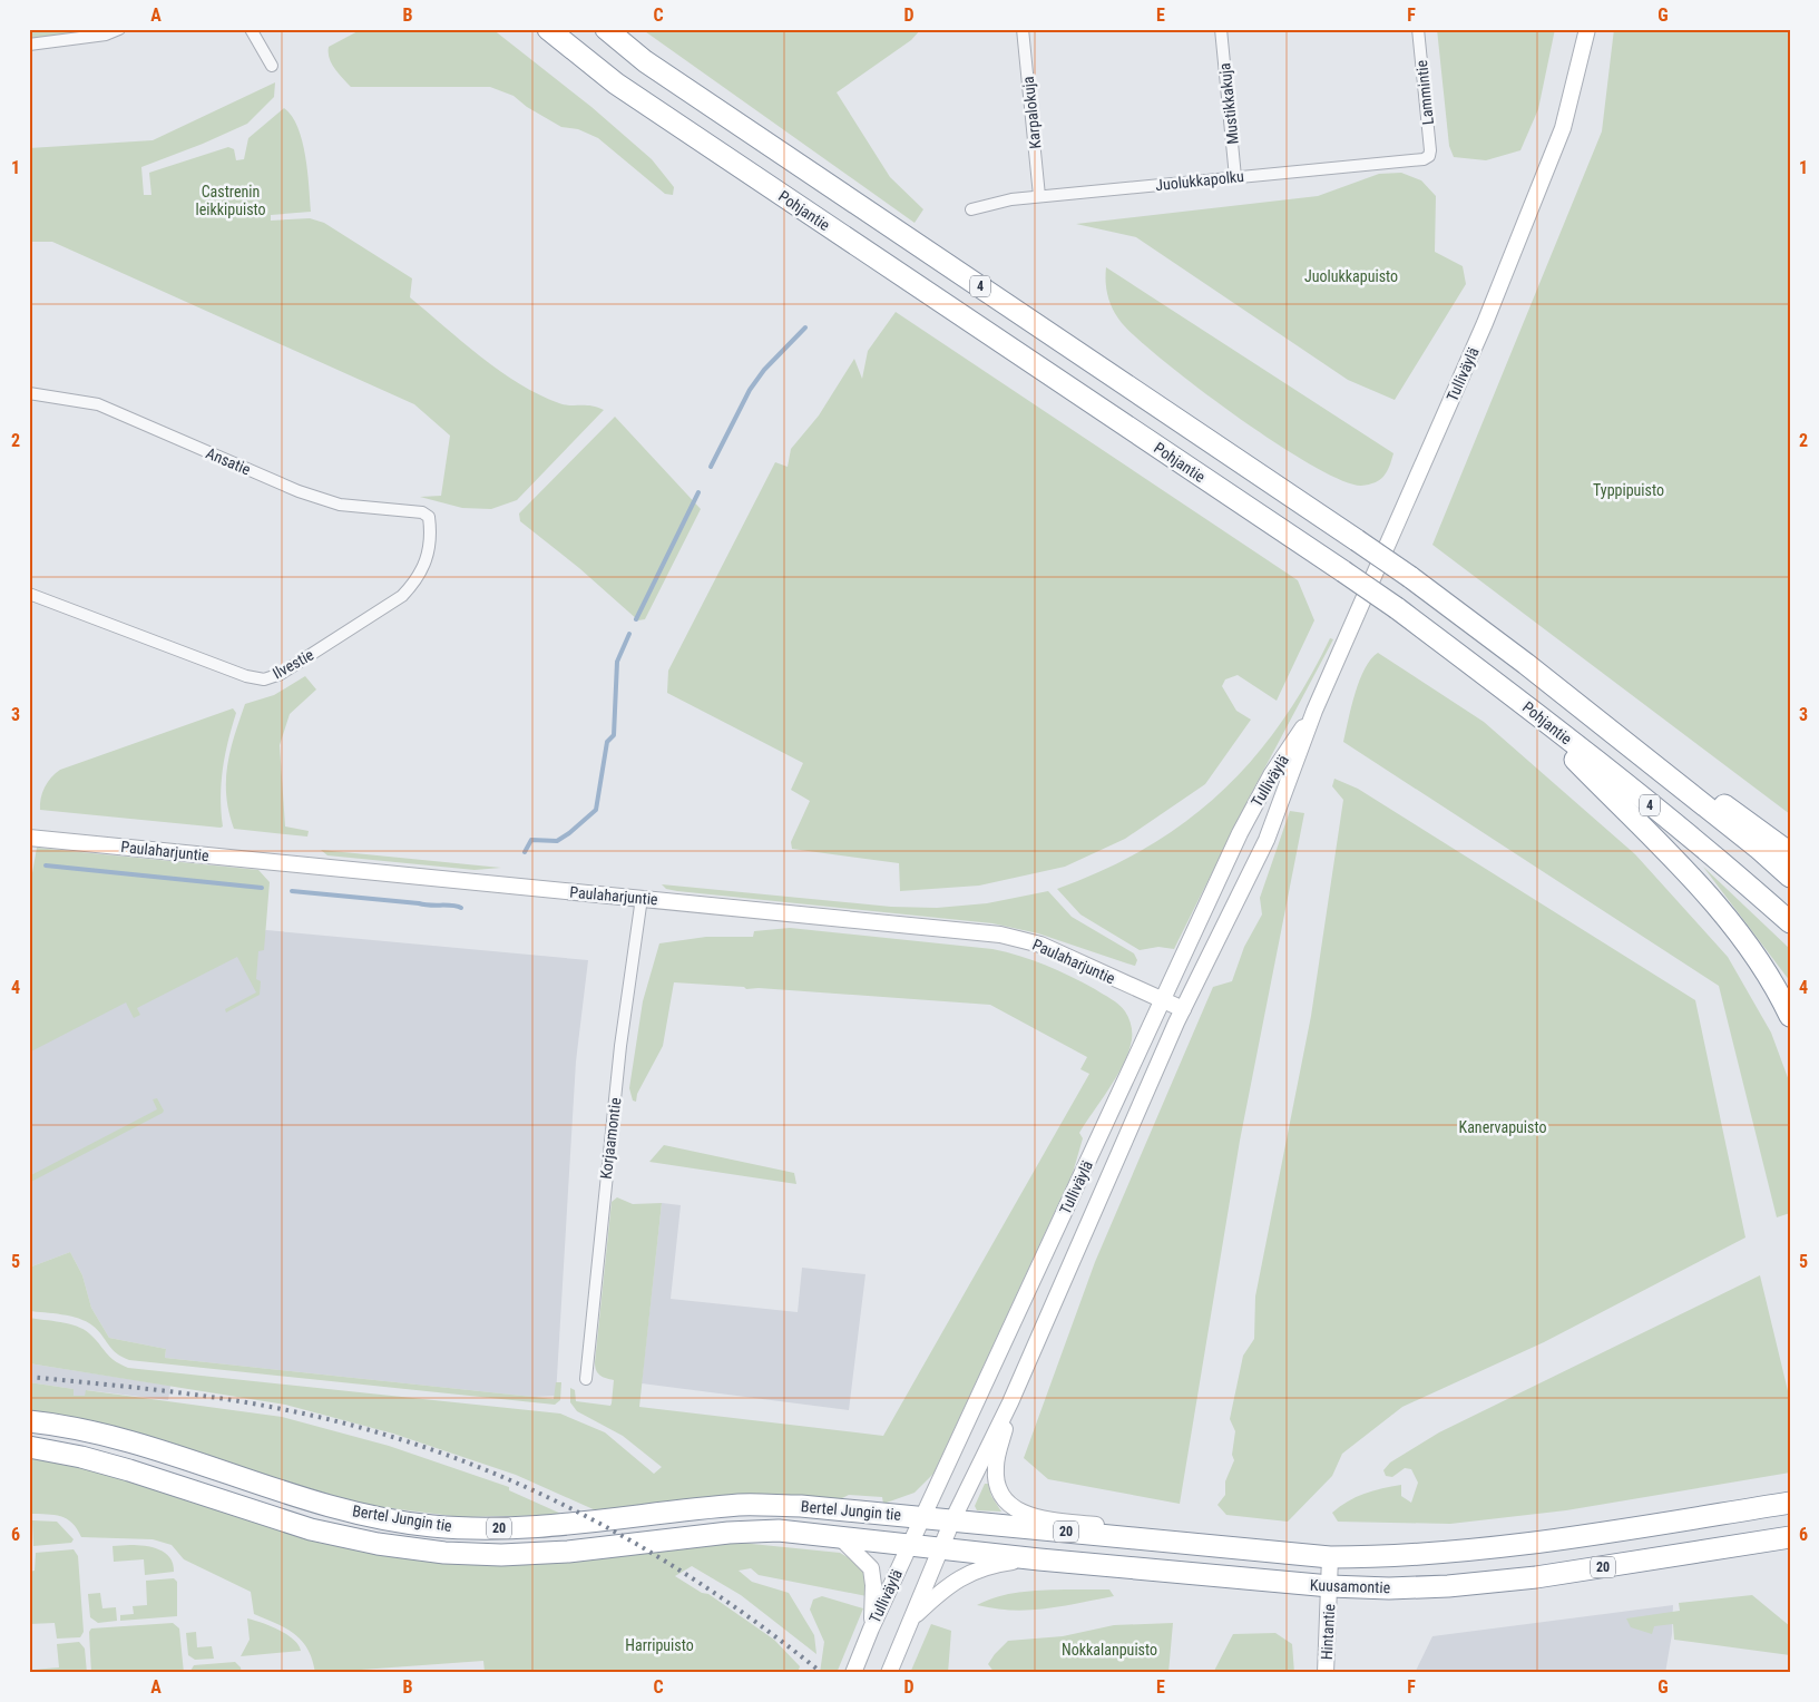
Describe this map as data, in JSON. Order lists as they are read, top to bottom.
{
  "streets": {
    "highway": [
      "Pohjantie",
      "4",
      "Bertel Jungin tie",
      "20",
      "Kuusamontie"
    ],
    "main road": ["Tulliväylä", "Paulaharjuntie", "Hintantie"],
    "street": [
      "Lammintie",
      "Mustikkakuja",
      "Karpalokuja",
      "Juolukkapolku",
      "Ansatie",
      "Ilvestie",
      "Korjaamontie"
    ]
  },
  "crossings": [
    ["Lammintie", "Juolukkapolku"],
    ["Mustikkakuja", "Juolukkapolku"],
    ["Karpalokuja", "Juolukkapolku"],
    ["Tulliväylä", "Paulaharjuntie"],
    ["Tulliväylä", "Bertel Jungin tie"],
    ["Tulliväylä", "Kuusamontie"],
    ["Ansatie", "Ilvestie"],
    ["Paulaharjuntie", "Korjaamontie"],
    ["Bertel Jungin tie", "Kuusamontie"],
    ["Kuusamontie", "Hintantie"]
  ],
  "parks": [
    "Castrenin leikkipuisto",
    "Juolukkapuisto",
    "Typpipuisto",
    "Kanervapuisto",
    "Harripuisto",
    "Nokkalanpuisto"
  ],
  "grid": {
    "columns": [
      "A",
      "B",
      "C",
      "D",
      "E",
      "F",
      "G"
    ],
    "rows": [
      "1",
      "2",
      "3",
      "4",
      "5",
      "6"
    ]
  }
}
